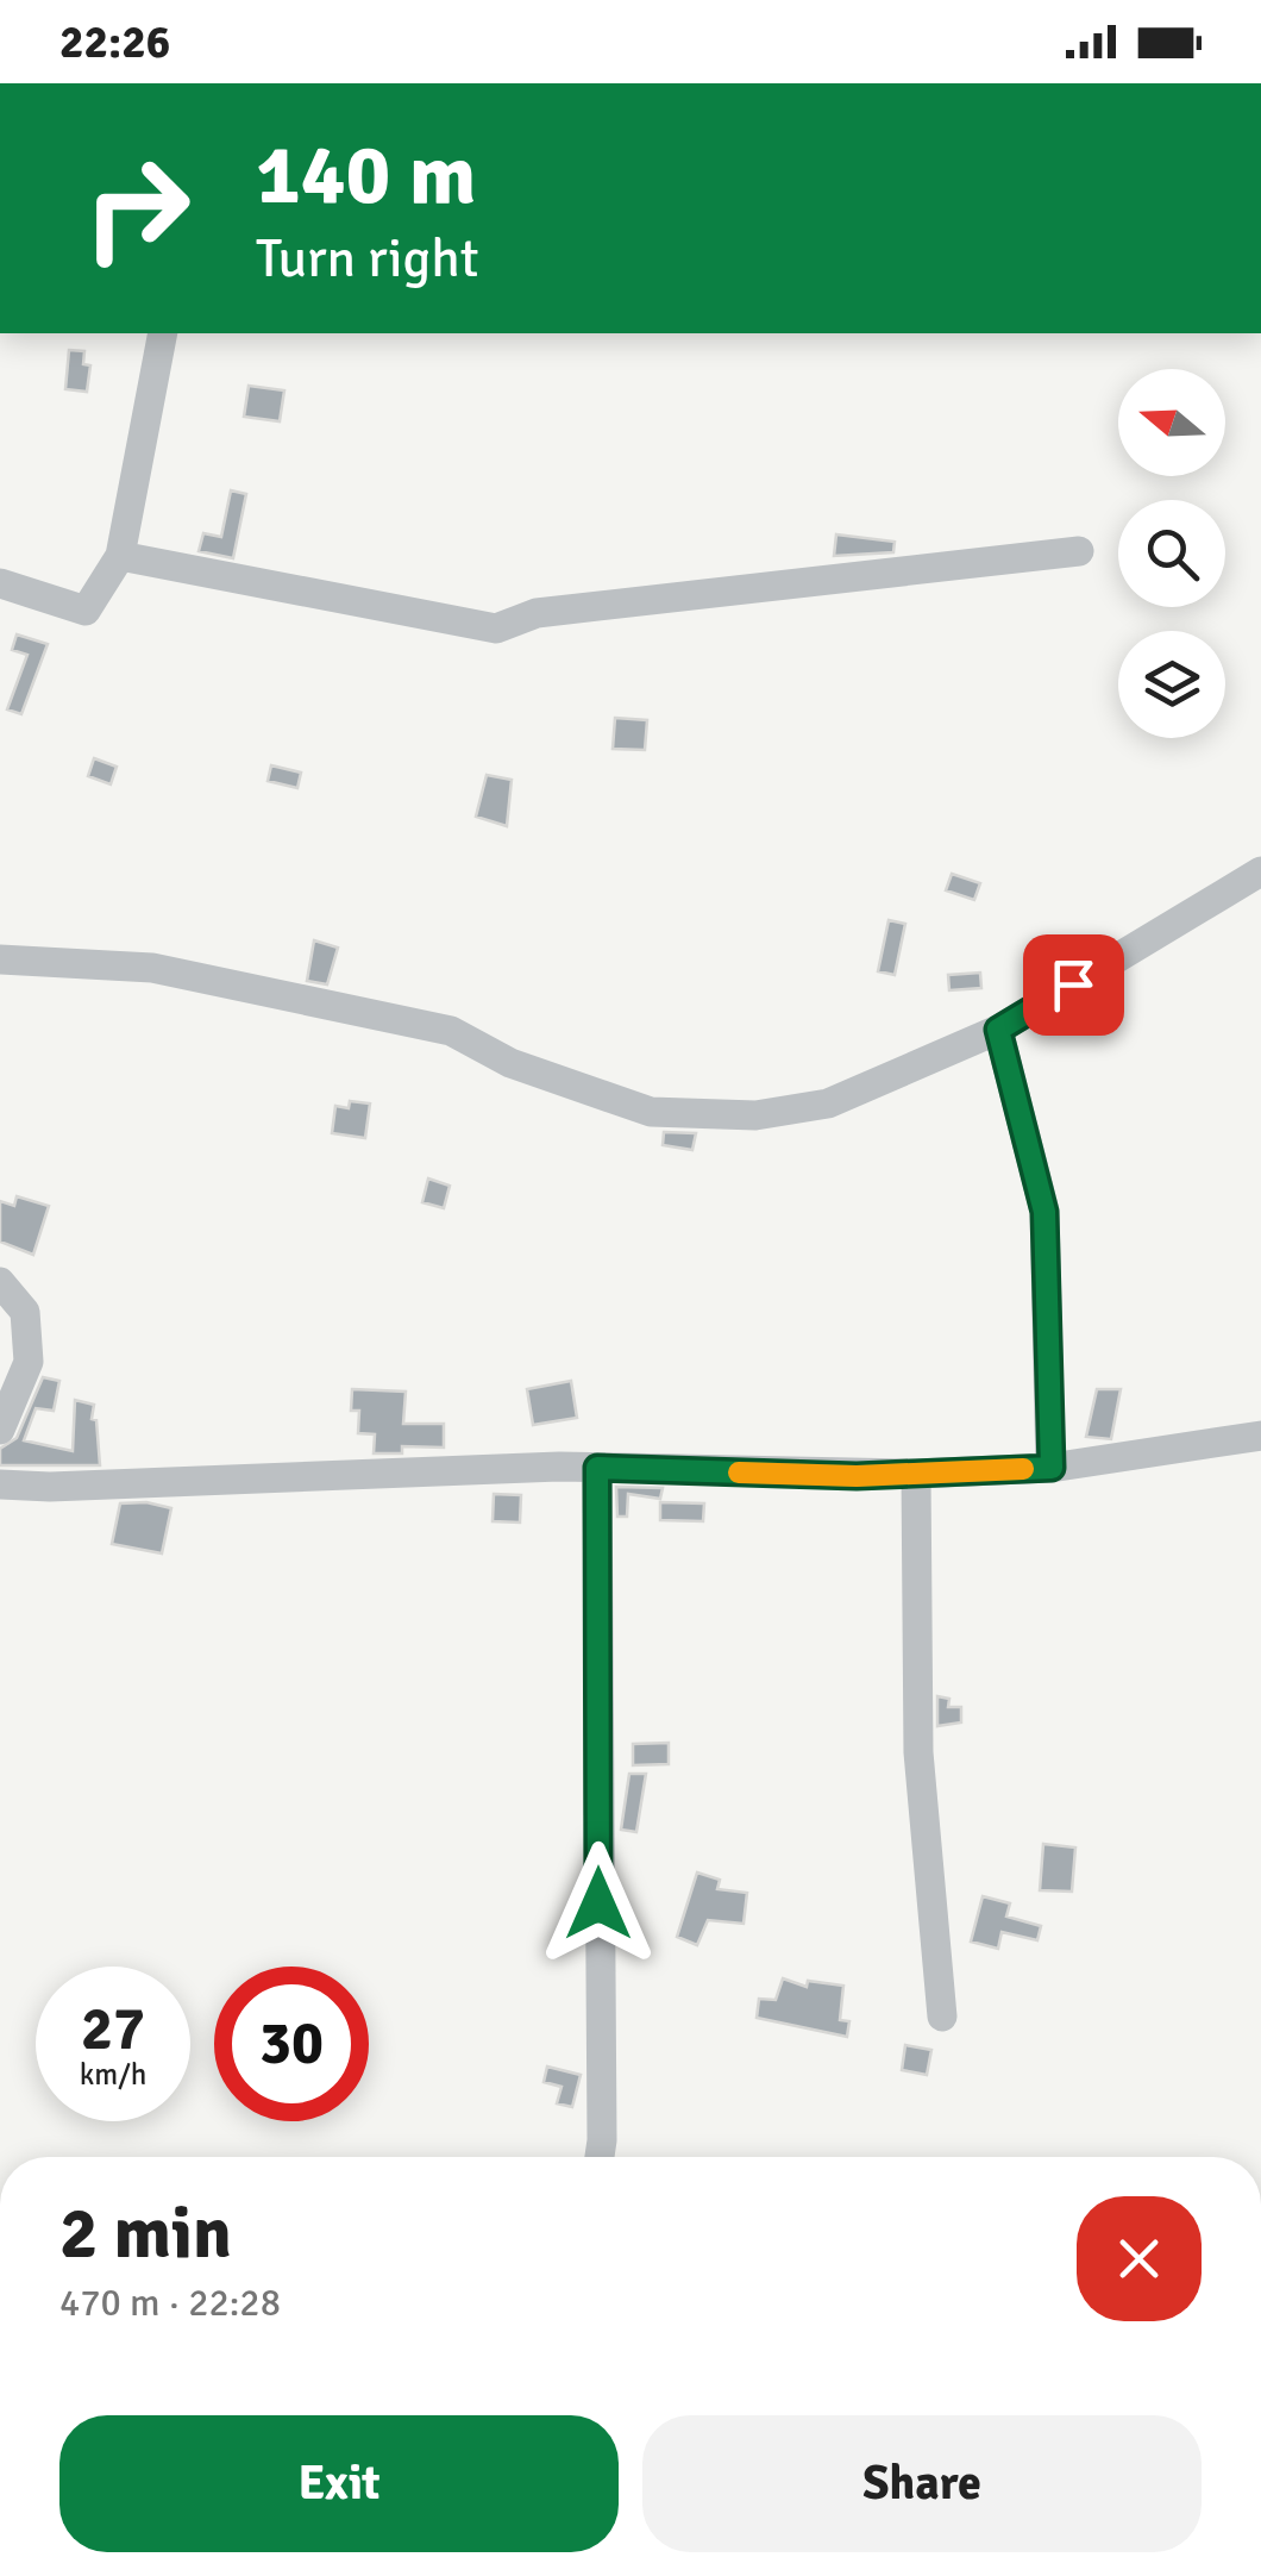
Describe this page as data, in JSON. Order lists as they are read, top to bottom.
{
  "north": "left",
  "page": {
    "status": "22:26",
    "turn": ["140 m", "Turn right"],
    "speed": "27 km/h",
    "limit": "30",
    "heading": ["2 min", "470 m · 22:28"],
    "buttons": ["Exit", "Share"]
  }
}
